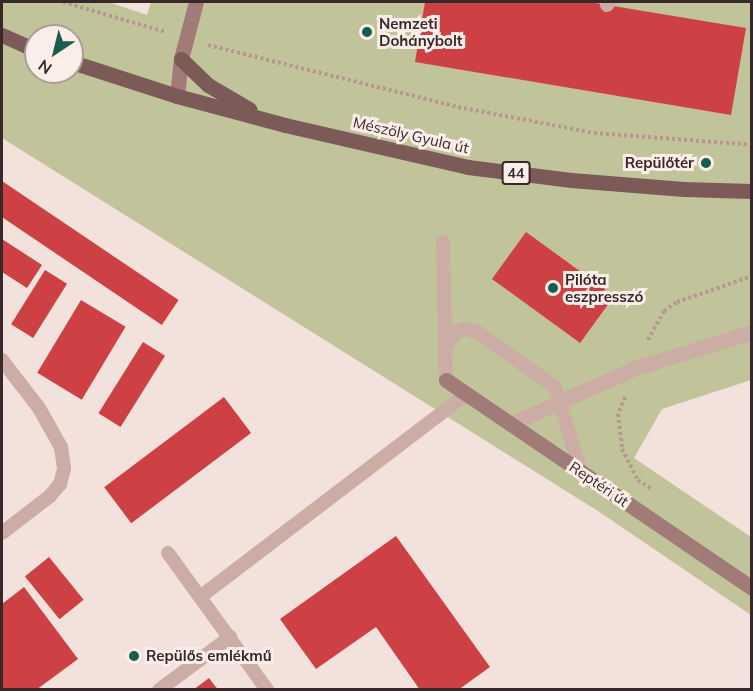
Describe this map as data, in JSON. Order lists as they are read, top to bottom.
{
  "streets": {
    "main road": ["Mészöly Gyula út", "44"],
    "street": ["Reptéri út"]
  },
  "places": [
    "Nemzeti Dohánybolt",
    "Repülőtér",
    "Pilóta eszpresszó",
    "Repülős emlékmű"
  ],
  "north": "bottom left"
}
